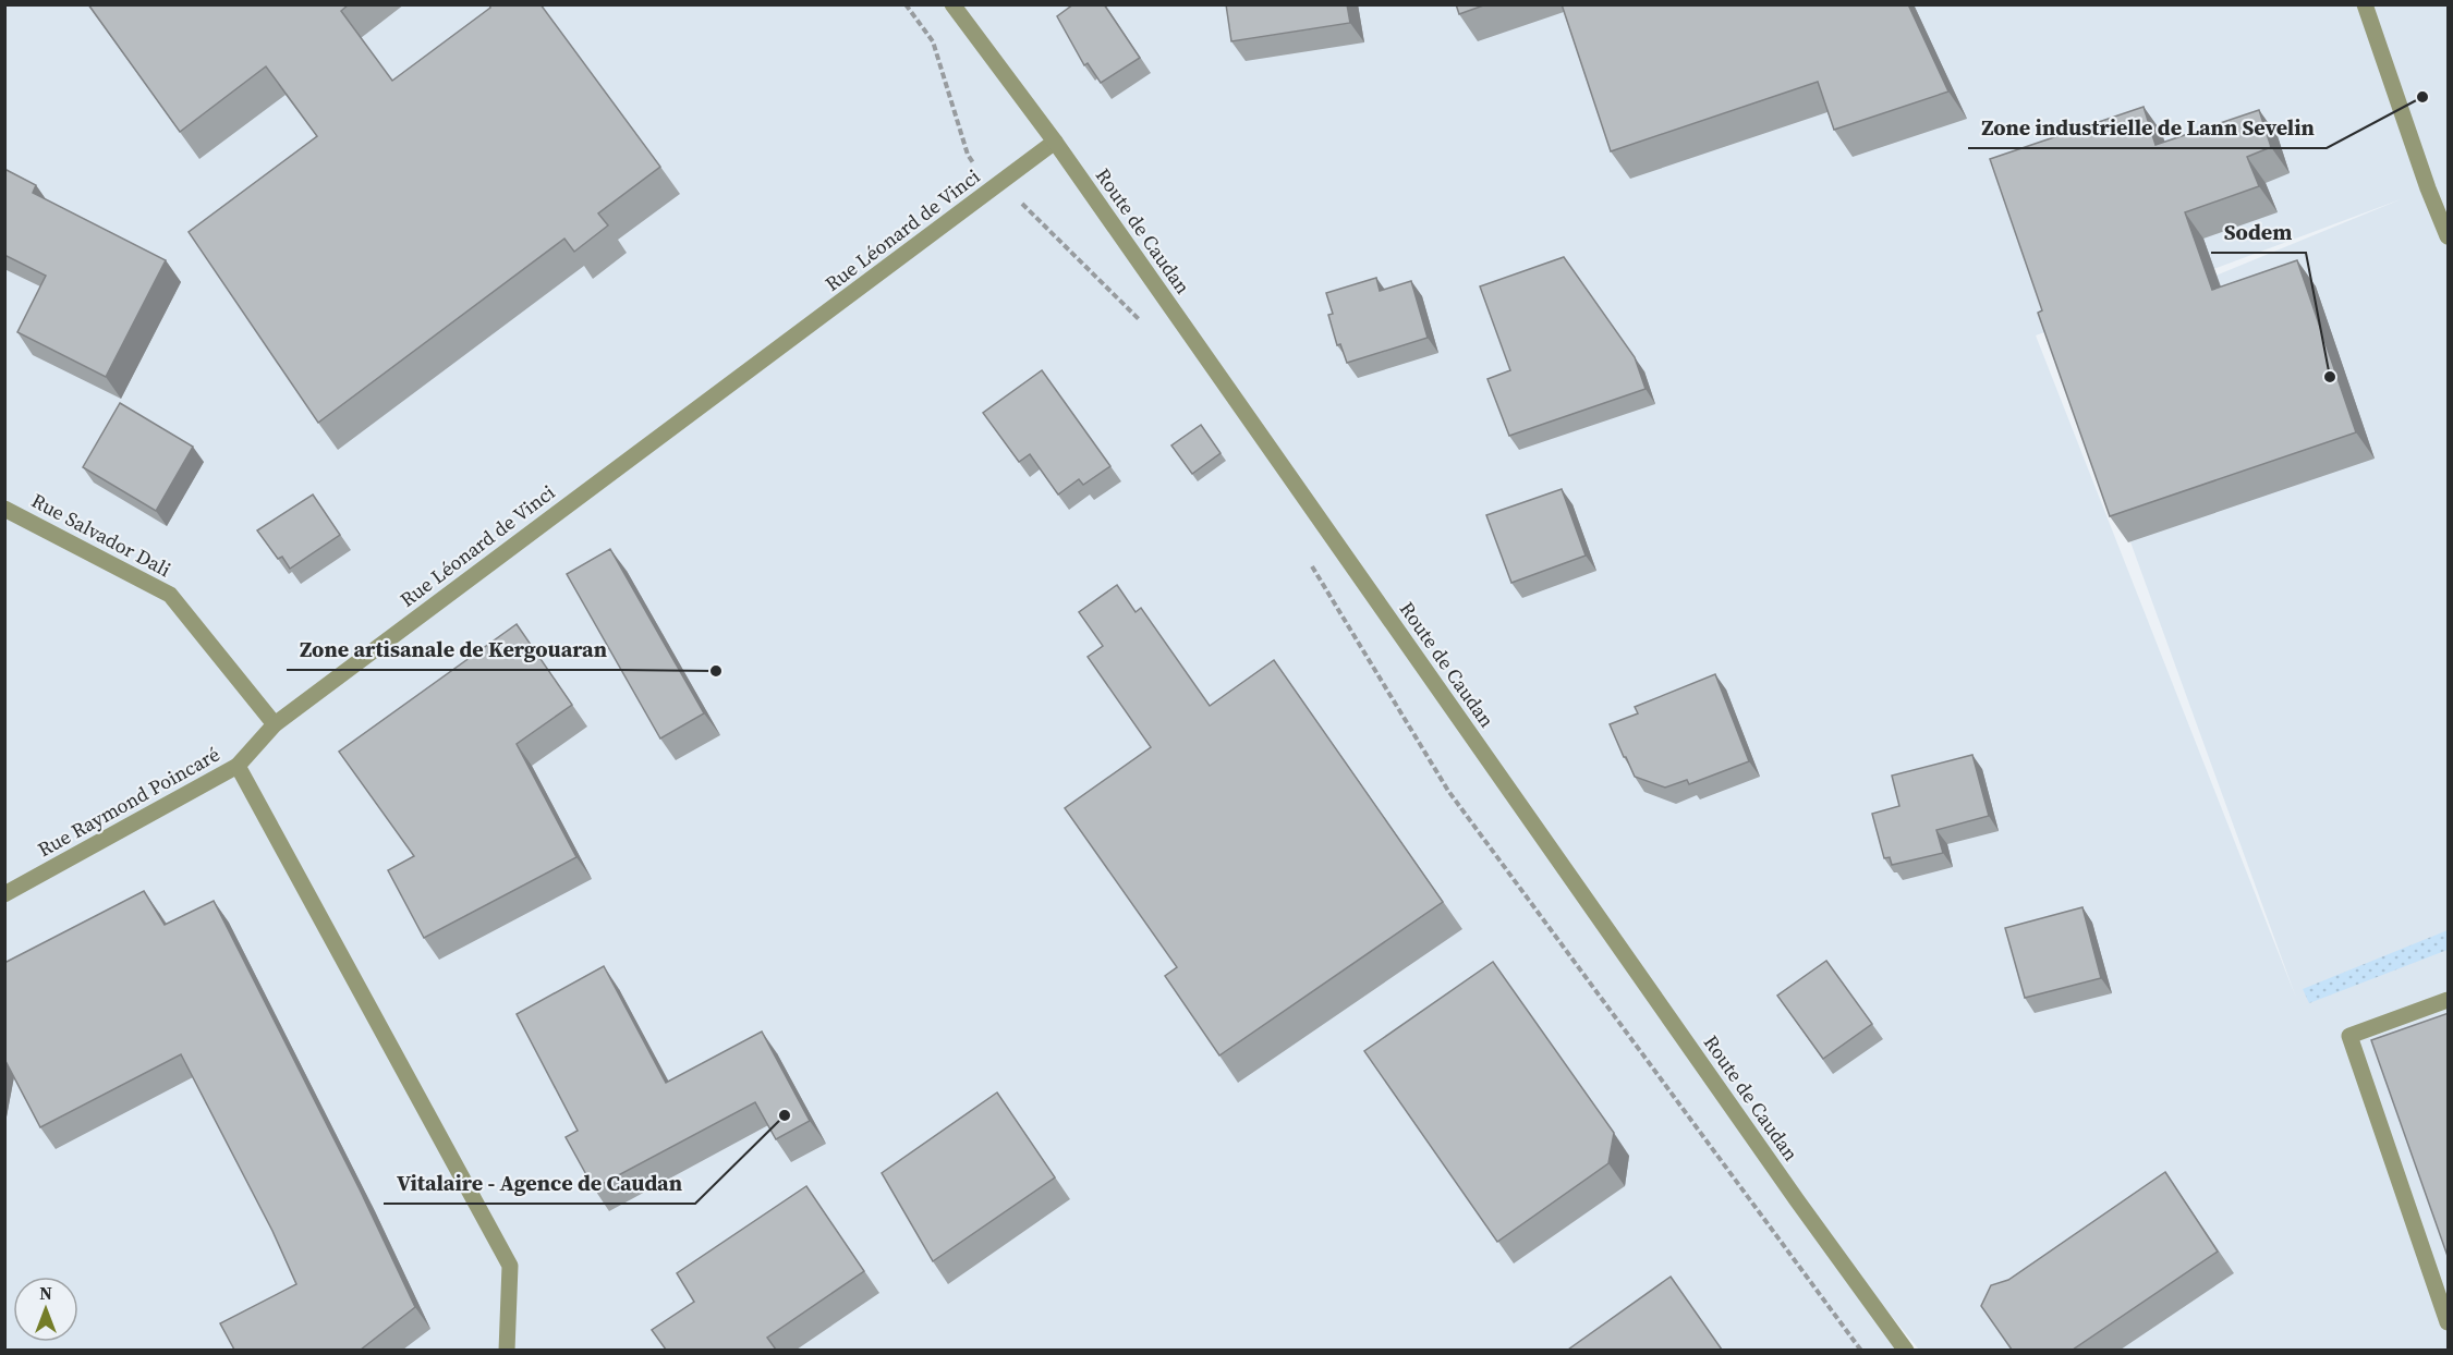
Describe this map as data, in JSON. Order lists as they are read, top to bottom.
{
  "streets": {
    "street": [
      "Rue Léonard de Vinci",
      "Route de Caudan",
      "Rue Salvador Dali",
      "Rue Raymond Poincaré"
    ]
  },
  "crossings": [
    ["Rue Léonard de Vinci", "Route de Caudan"],
    ["Rue Léonard de Vinci", "Rue Salvador Dali"],
    ["Rue Léonard de Vinci", "Rue Raymond Poincaré"]
  ],
  "places": [
    "Zone industrielle de Lann Sevelin",
    "Sodem",
    "Zone artisanale de Kergouaran",
    "Vitalaire - Agence de Caudan"
  ],
  "north": "top"
}
